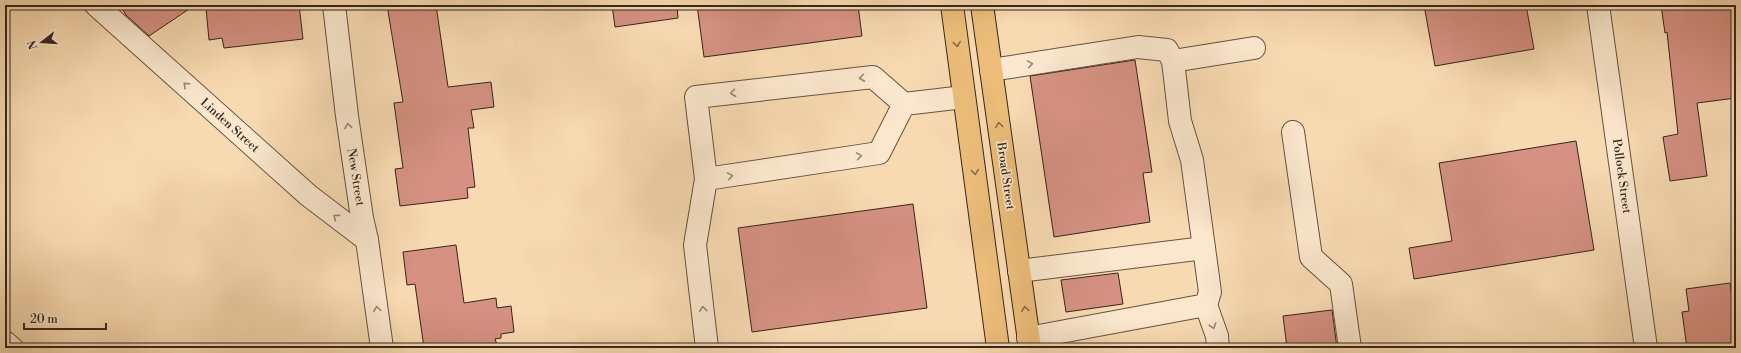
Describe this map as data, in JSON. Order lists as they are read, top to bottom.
{
  "streets": {
    "main road": ["Broad Street"],
    "street": ["Linden Street", "Pollock Street", "New Street"]
  },
  "crossings": [
    ["Linden Street", "New Street"]
  ],
  "one_way": ["Linden Street", "New Street"],
  "scale_bar": "20 m",
  "north": "left"
}
